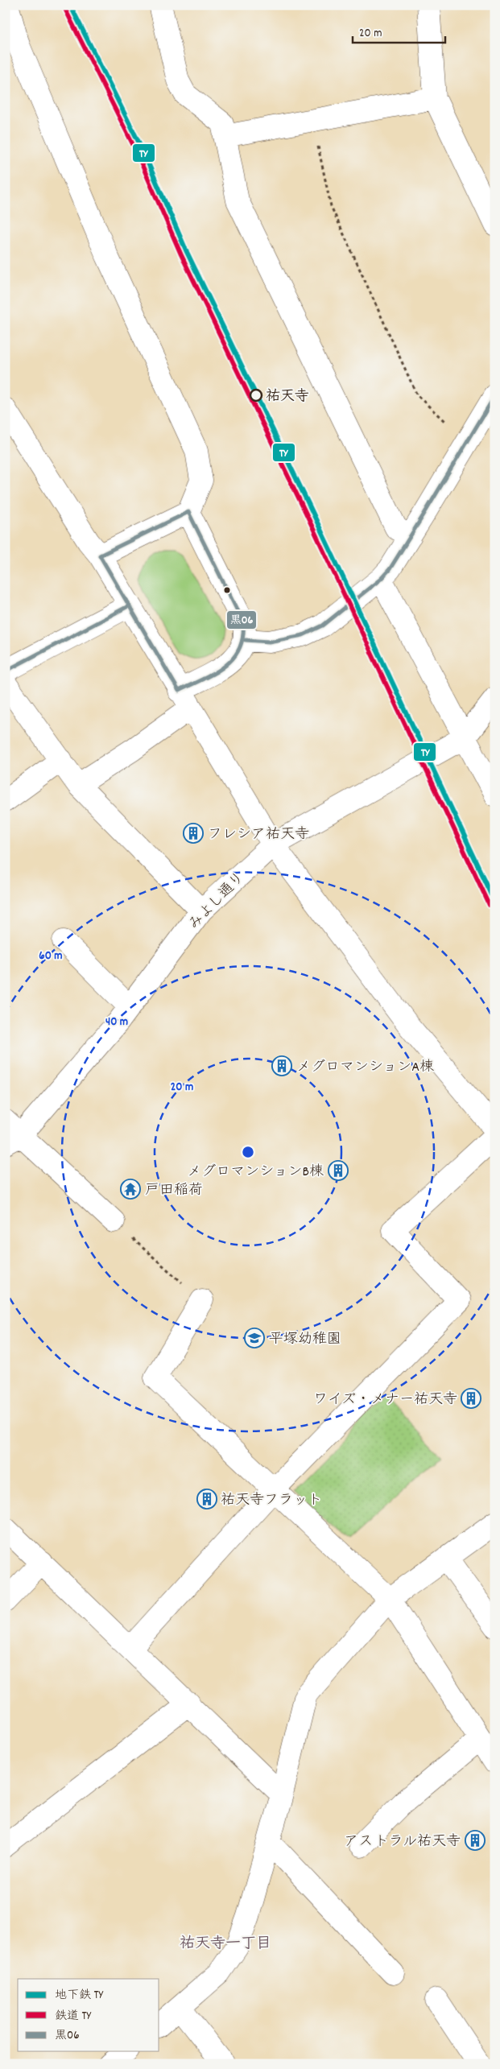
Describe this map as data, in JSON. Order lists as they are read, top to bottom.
{
  "streets": {
    "street": ["みよし通り"]
  },
  "districts": ["祐天寺一丁目"],
  "places": {
    "other": ["祐天寺"],
    "building": [
      "フレシア祐天寺",
      "メグロマンションA棟",
      "メグロマンションB棟",
      "ワイズ・メナー祐天寺",
      "祐天寺フラット",
      "アストラル祐天寺"
    ],
    "temple": ["戸田稲荷"],
    "school or university": ["平塚幼稚園"]
  },
  "lines": ["metro line TY", "rail line TY", "transit line 黒06"],
  "legend": ["地下鉄 TY", "鉄道 TY", "黒06"],
  "scale_bar": "20 m",
  "rings": ["60 m", "40 m", "20 m"]
}
